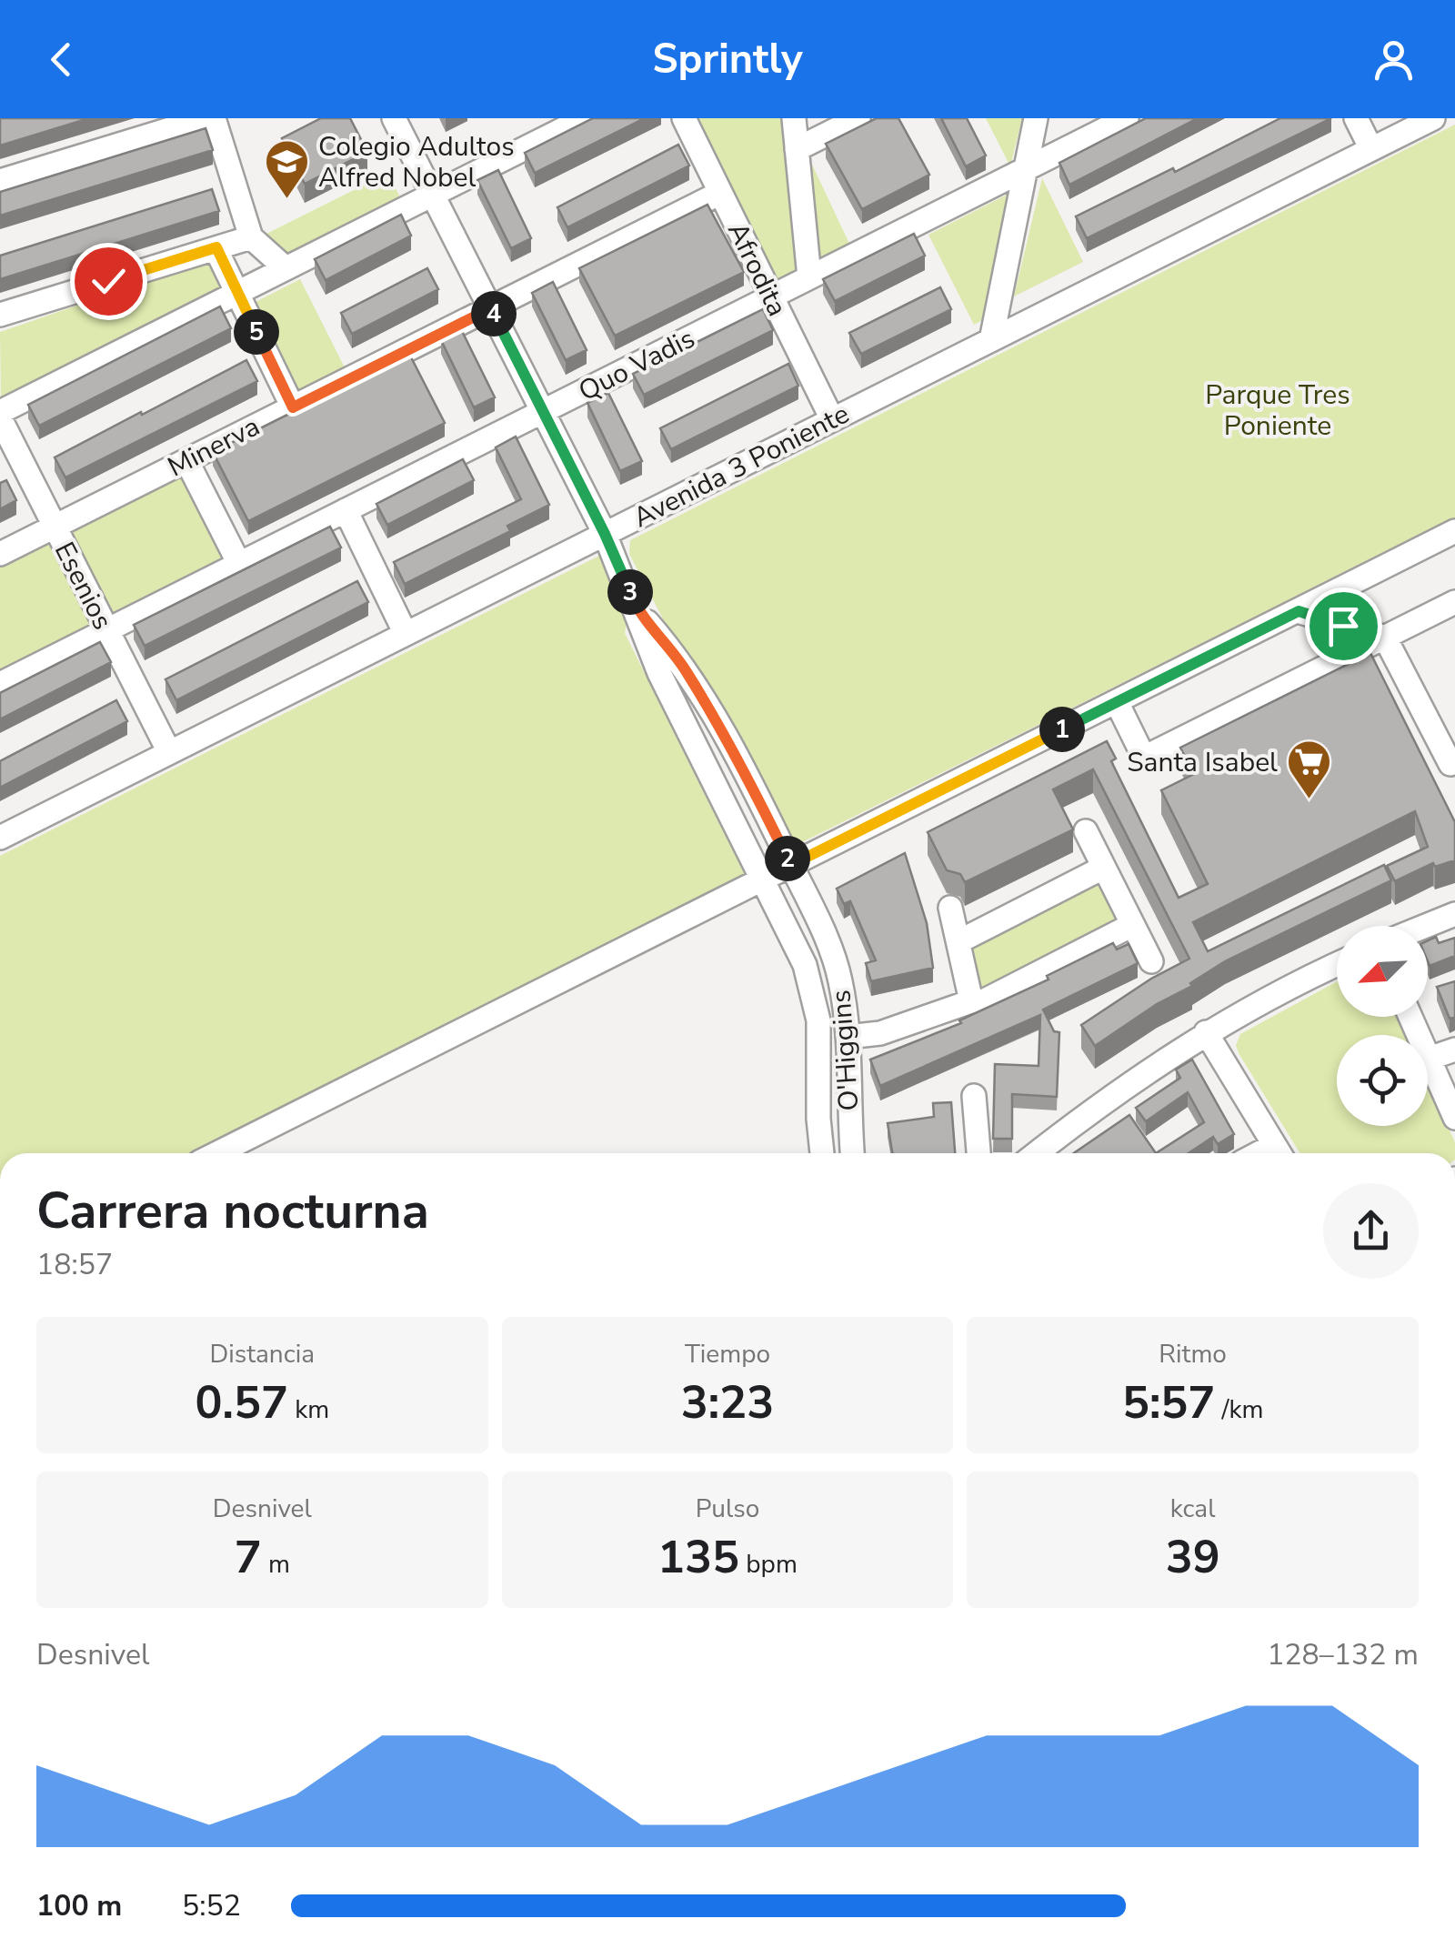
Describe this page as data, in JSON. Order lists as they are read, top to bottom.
{
  "streets": {
    "street": [
      "Afrodita",
      "Quo Vadis",
      "Minerva",
      "Avenida 3 Poniente",
      "Esenios",
      "O'Higgins"
    ]
  },
  "crossings": [
    ["Afrodita", "Quo Vadis"],
    ["Afrodita", "Minerva"],
    ["Afrodita", "Avenida 3 Poniente"],
    ["Quo Vadis", "Esenios"],
    ["Quo Vadis", "O'Higgins"],
    ["Minerva", "Esenios"],
    ["Minerva", "O'Higgins"],
    ["Avenida 3 Poniente", "Esenios"],
    ["Avenida 3 Poniente", "O'Higgins"]
  ],
  "parks": ["Parque Tres Poniente"],
  "places": {
    "school or university": ["Colegio Adultos Alfred Nobel"],
    "supermarket": ["Santa Isabel"]
  },
  "north": "bottom left",
  "page": {
    "header": "Sprintly",
    "pins": [
      "4",
      "5",
      "3",
      "1",
      "2"
    ],
    "heading": ["Carrera nocturna", "18:57"],
    "stats": [
      ["Distancia", "0.57 km"],
      ["Tiempo", "3:23"],
      ["Ritmo", "5:57 /km"],
      ["Desnivel", "7 m"],
      ["Pulso", "135 bpm"],
      ["kcal", "39"]
    ],
    "chart": ["Desnivel", "128–132 m"],
    "list": [
      {
        "name": "100 m",
        "note": "5:52"
      }
    ]
  }
}
